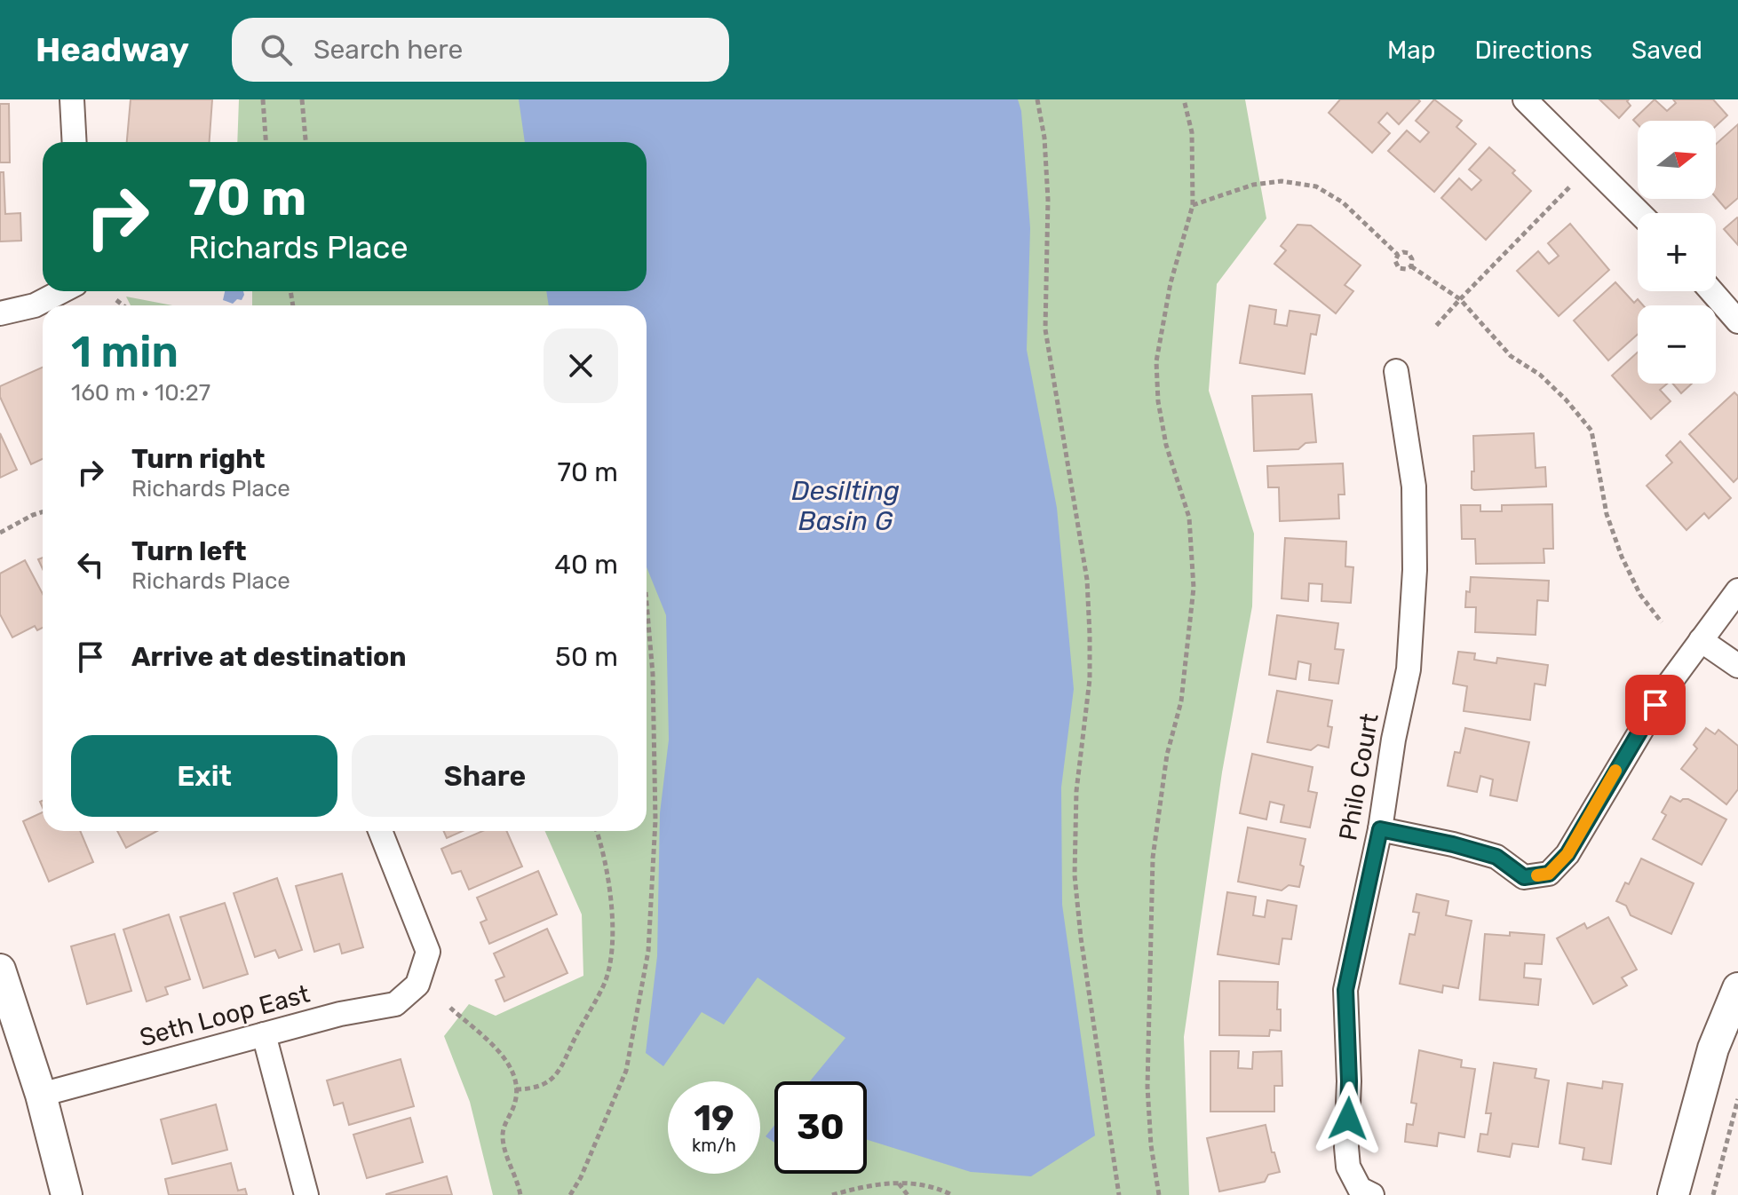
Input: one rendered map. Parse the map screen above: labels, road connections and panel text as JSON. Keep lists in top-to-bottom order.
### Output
{
  "streets": {
    "street": ["Philo Court", "Seth Loop East"]
  },
  "water": ["Desilting Basin G"],
  "north": "right",
  "page": {
    "header": "Headway",
    "search": "Search here",
    "nav": ["Map", "Directions", "Saved"],
    "map_buttons": ["+", "−"],
    "turn": ["70 m", "Richards Place"],
    "heading": ["1 min", "160 m · 10:27"],
    "list": [
      {
        "name": "Turn right",
        "note": "Richards Place",
        "value": "70 m"
      },
      {
        "name": "Turn left",
        "note": "Richards Place",
        "value": "40 m"
      },
      {
        "name": "Arrive at destination",
        "value": "50 m"
      }
    ],
    "buttons": ["Exit", "Share"],
    "speed": "19 km/h",
    "limit": "30"
  }
}
